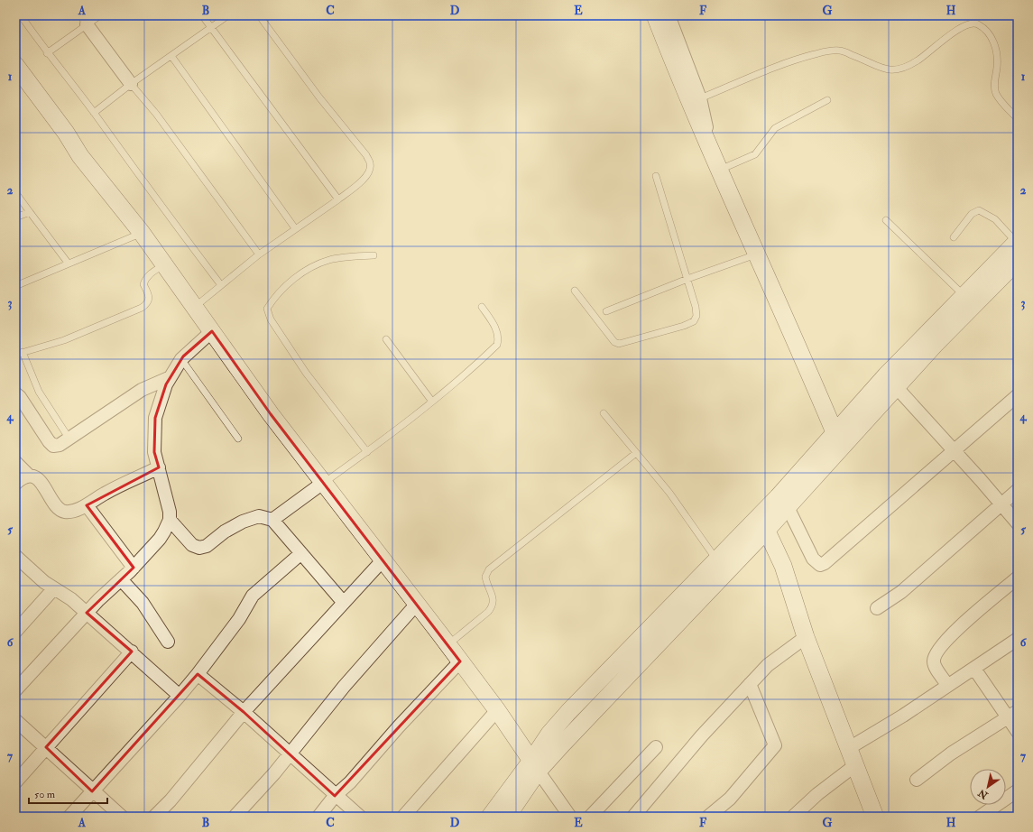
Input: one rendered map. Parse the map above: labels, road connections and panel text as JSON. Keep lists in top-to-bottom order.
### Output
{
  "scale_bar": "50 m",
  "north": "bottom left",
  "grid": {
    "columns": [
      "A",
      "B",
      "C",
      "D",
      "E",
      "F",
      "G",
      "H"
    ],
    "rows": [
      "1",
      "2",
      "3",
      "4",
      "5",
      "6",
      "7"
    ]
  }
}
